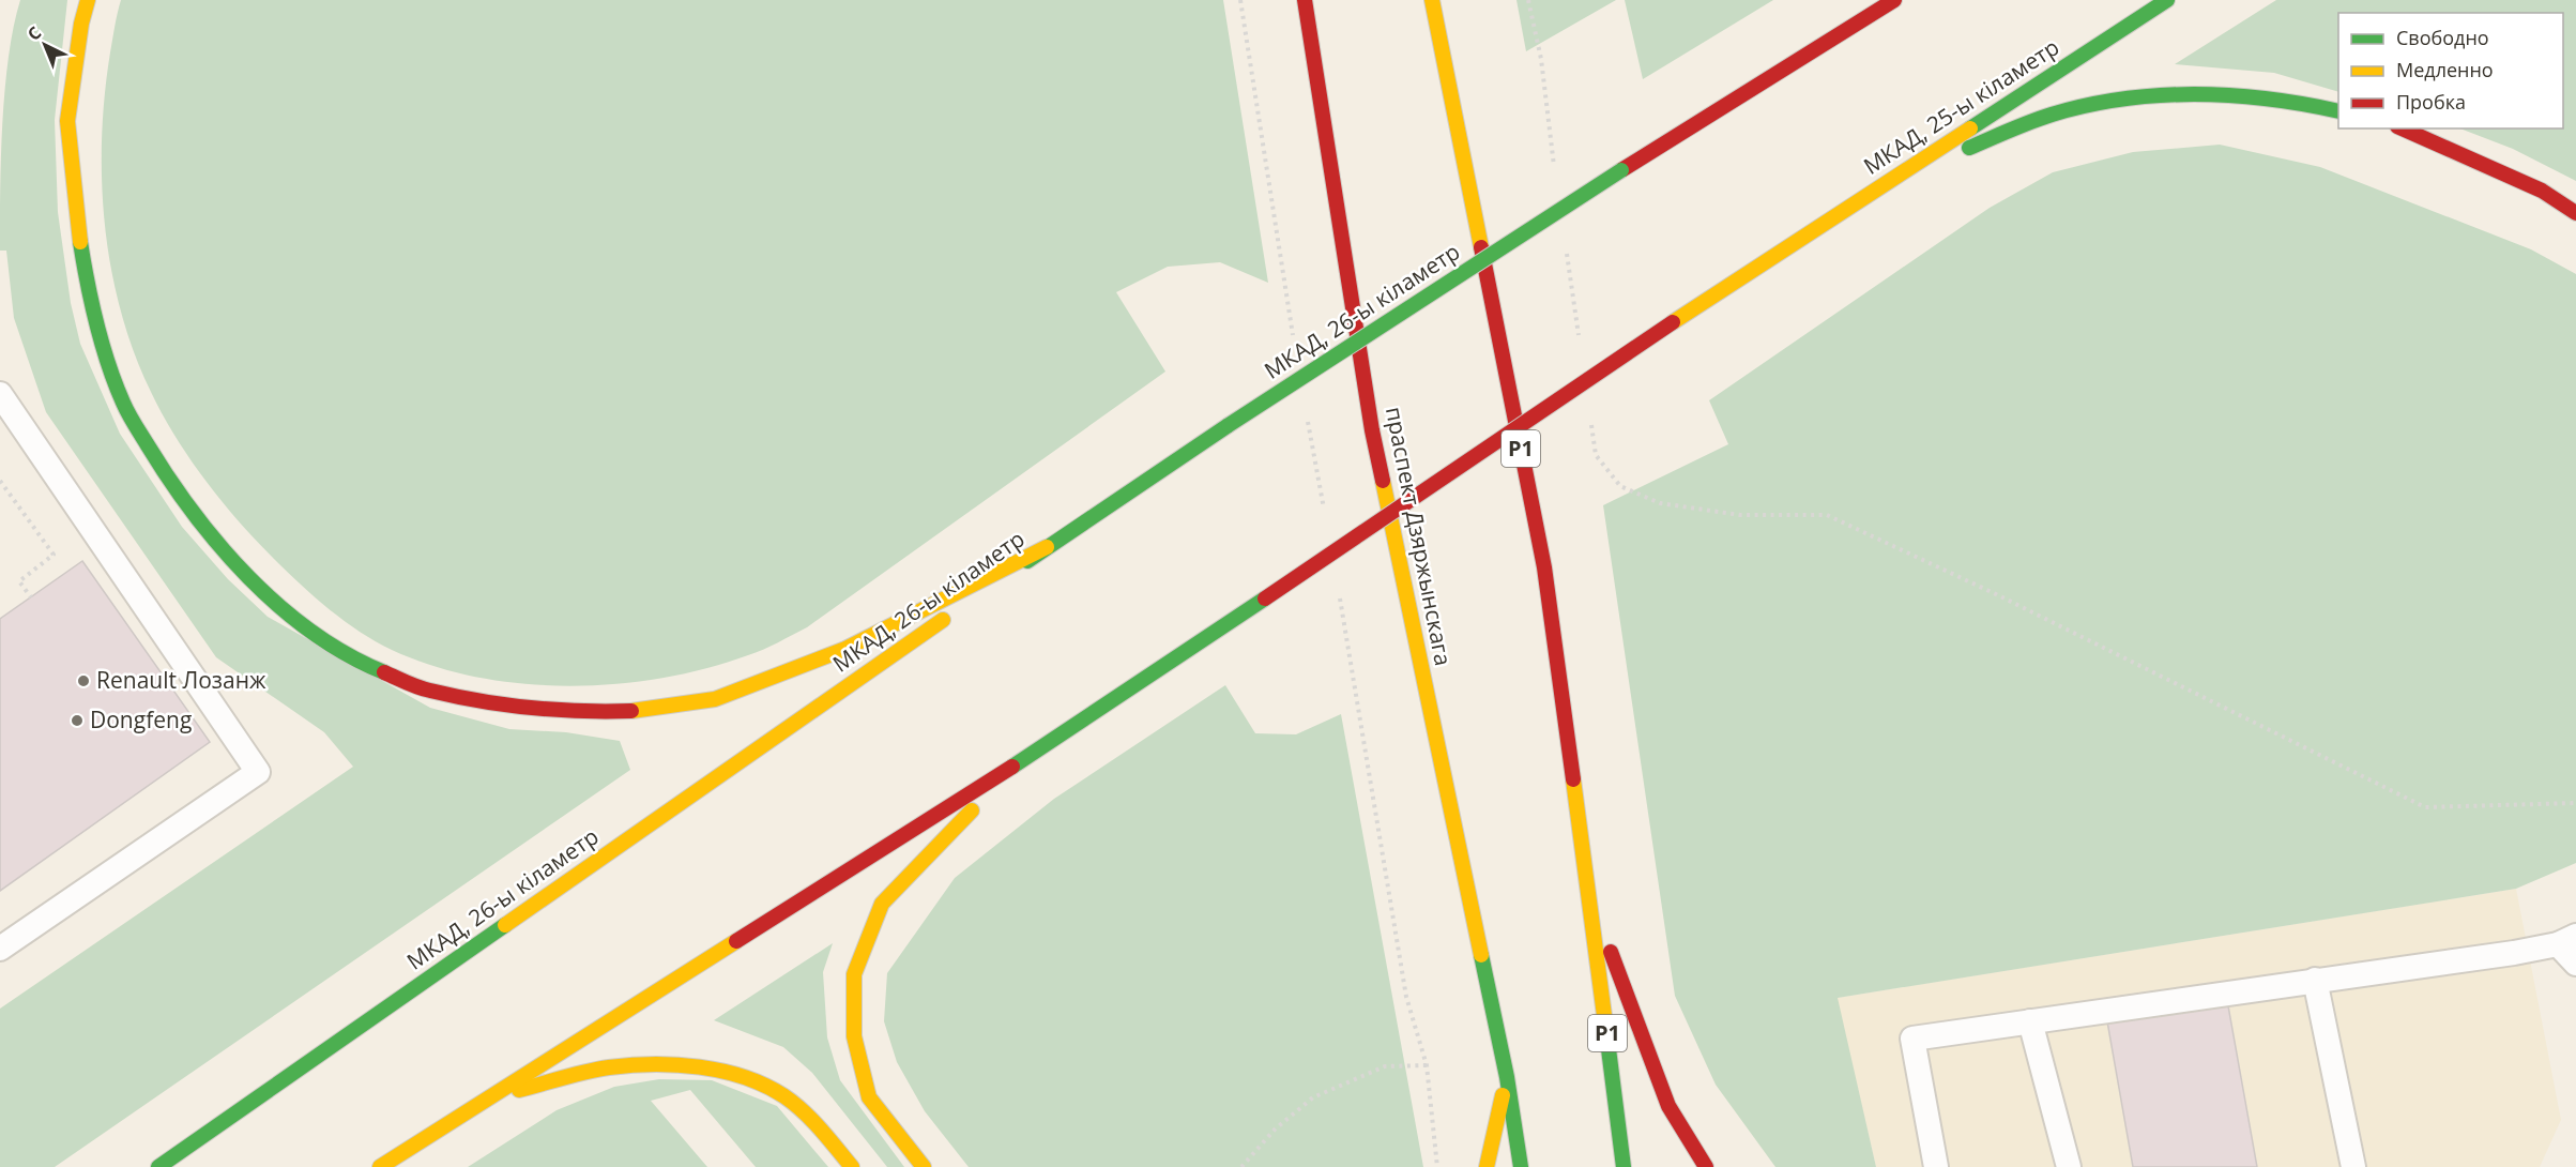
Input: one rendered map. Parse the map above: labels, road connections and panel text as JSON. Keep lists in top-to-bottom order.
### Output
{
  "streets": {
    "highway": [
      "МКАД, 25-ы кіламетр",
      "МКАД, 26-ы кіламетр",
      "Р1",
      "праспект Дзяржынскага"
    ]
  },
  "places": ["Renault Лозанж", "Dongfeng"],
  "legend": ["Свободно", "Медленно", "Пробка"],
  "north": "top left"
}
